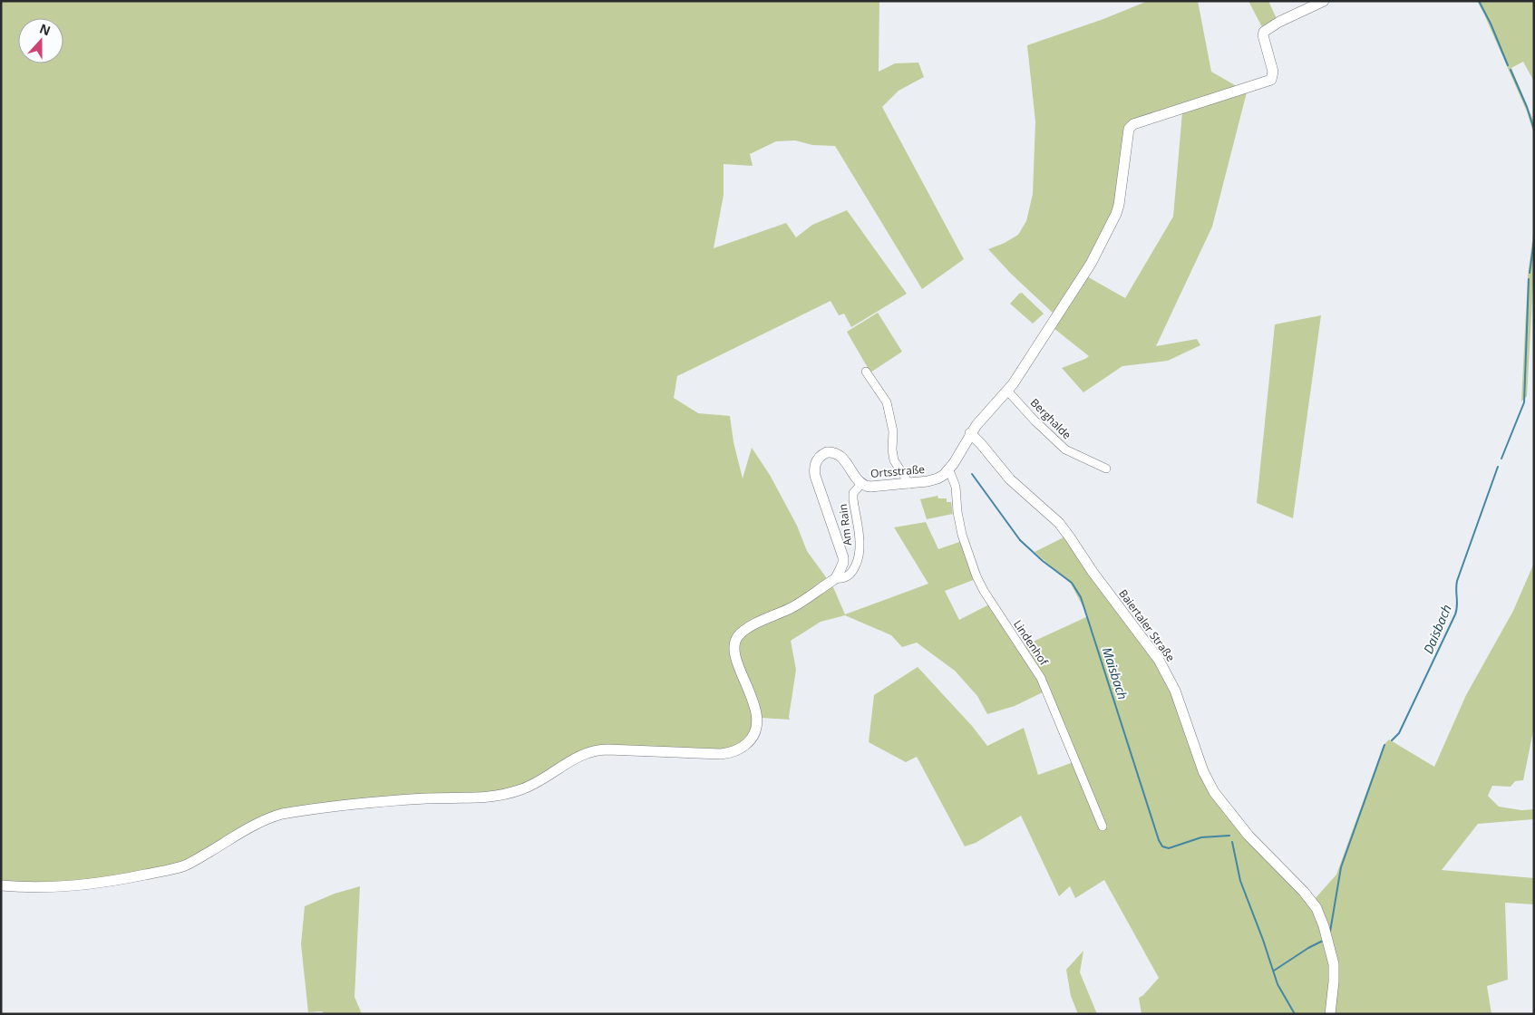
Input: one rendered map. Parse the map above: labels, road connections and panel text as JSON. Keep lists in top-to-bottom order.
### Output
{
  "streets": {
    "street": [
      "Berghalde",
      "Ortsstraße",
      "Am Rain",
      "Baiertaler Straße",
      "Lindenhof"
    ]
  },
  "crossings": [
    ["Ortsstraße", "Am Rain"],
    ["Ortsstraße", "Lindenhof"]
  ],
  "water": ["Daisbach", "Maisbach"],
  "north": "top"
}
